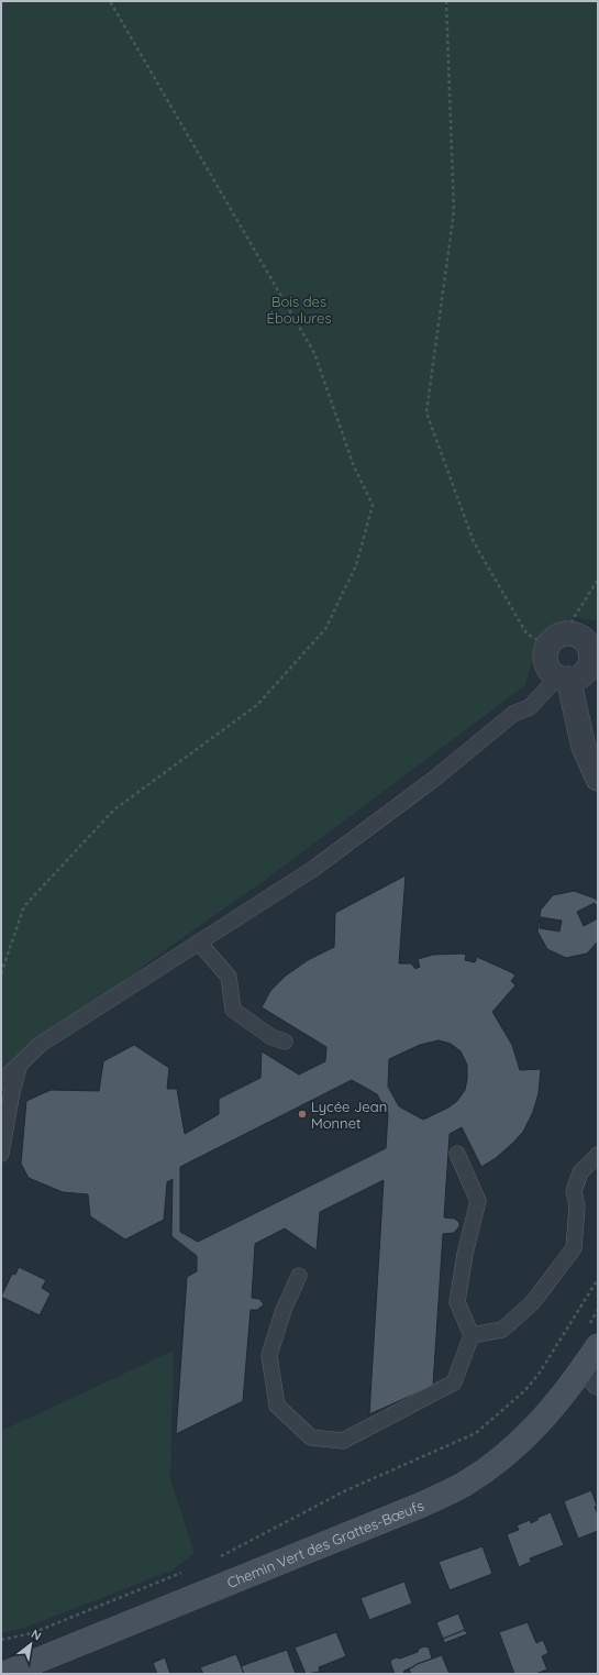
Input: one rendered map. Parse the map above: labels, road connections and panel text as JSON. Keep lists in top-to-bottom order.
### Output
{
  "streets": {
    "main road": ["Chemin Vert des Grattes-Bœufs"]
  },
  "parks": ["Bois des Éboulures"],
  "places": ["Lycée Jean Monnet"],
  "north": "top right"
}
